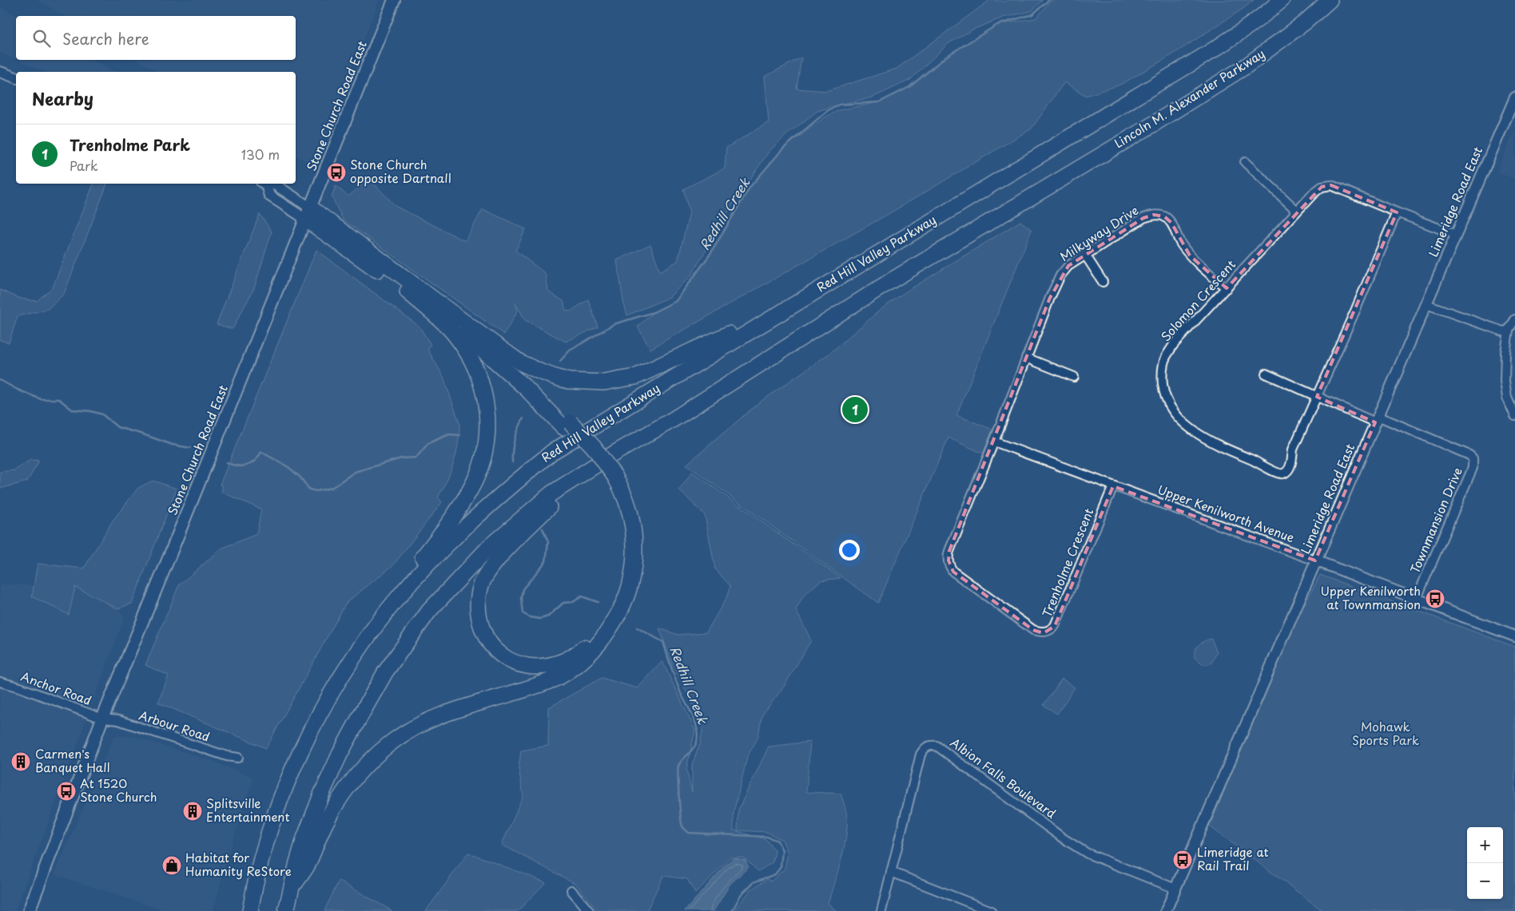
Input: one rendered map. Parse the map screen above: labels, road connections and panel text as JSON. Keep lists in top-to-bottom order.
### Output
{
  "streets": {
    "highway": ["Lincoln M. Alexander Parkway", "Red Hill Valley Parkway"],
    "main road": ["Stone Church Road East"],
    "street": [
      "Limeridge Road East",
      "Milkyway Drive",
      "Solomon Crescent",
      "Upper Kenilworth Avenue",
      "Townmansion Drive",
      "Trenholme Crescent",
      "Anchor Road",
      "Arbour Road",
      "Albion Falls Boulevard"
    ]
  },
  "crossings": [
    ["Stone Church Road East", "Anchor Road"],
    ["Stone Church Road East", "Arbour Road"],
    ["Limeridge Road East", "Solomon Crescent"],
    ["Limeridge Road East", "Upper Kenilworth Avenue"],
    ["Limeridge Road East", "Townmansion Drive"],
    ["Limeridge Road East", "Albion Falls Boulevard"],
    ["Milkyway Drive", "Solomon Crescent"],
    ["Milkyway Drive", "Upper Kenilworth Avenue"],
    ["Milkyway Drive", "Trenholme Crescent"],
    ["Upper Kenilworth Avenue", "Townmansion Drive"],
    ["Upper Kenilworth Avenue", "Trenholme Crescent"],
    ["Anchor Road", "Arbour Road"]
  ],
  "water": ["Redhill Creek"],
  "parks": ["Mohawk Sports Park"],
  "places": {
    "bus stop": [
      "Stone Church opposite Dartnall",
      "Upper Kenilworth at Townmansion",
      "At 1520 Stone Church",
      "Limeridge at Rail Trail"
    ],
    "building": ["Carmen's Banquet Hall", "Splitsville Entertainment"],
    "shop": ["Habitat for Humanity ReStore"]
  },
  "page": {
    "search": "Search here",
    "heading": "Nearby",
    "list": [
      {
        "mark": "1",
        "name": "Trenholme Park",
        "note": "Park",
        "value": "130 m"
      }
    ],
    "pins": "1",
    "map_buttons": ["+", "−"]
  }
}
